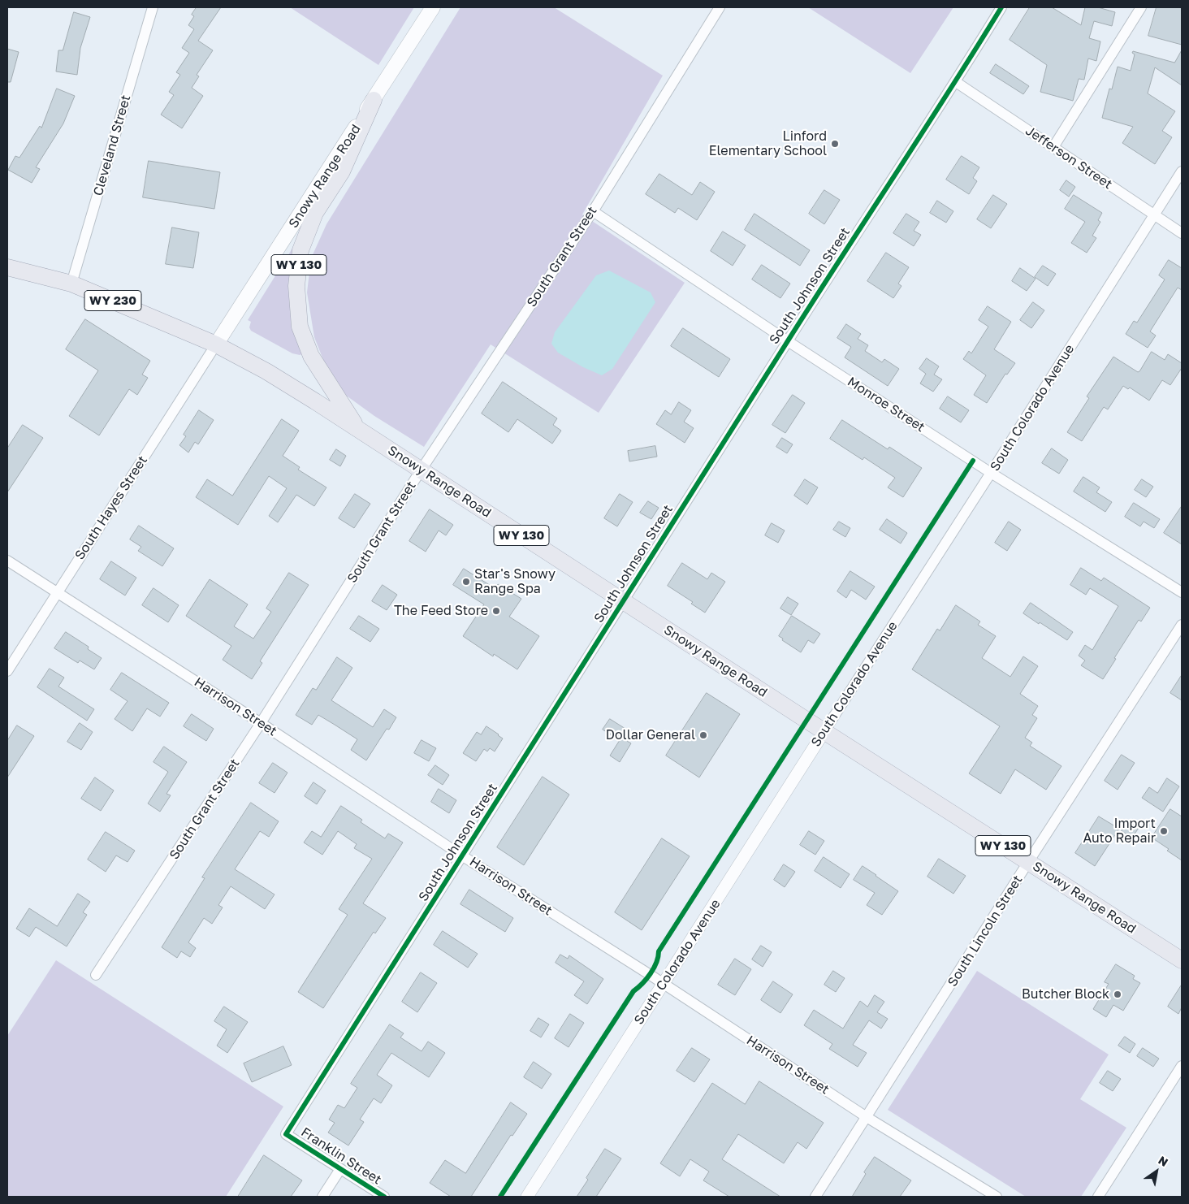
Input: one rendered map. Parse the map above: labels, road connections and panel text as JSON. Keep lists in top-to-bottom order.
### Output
{
  "streets": {
    "main road": ["Snowy Range Road", "WY 130", "WY 230"],
    "street": [
      "Cleveland Street",
      "Jefferson Street",
      "South Grant Street",
      "South Johnson Street",
      "Monroe Street",
      "South Colorado Avenue",
      "South Hayes Street",
      "Harrison Street",
      "South Lincoln Street",
      "Franklin Street"
    ]
  },
  "crossings": [
    ["Cleveland Street", "WY 230"],
    ["Jefferson Street", "South Johnson Street"],
    ["Jefferson Street", "South Colorado Avenue"],
    ["Snowy Range Road", "South Grant Street"],
    ["Snowy Range Road", "WY 130"],
    ["Snowy Range Road", "South Johnson Street"],
    ["Snowy Range Road", "WY 230"],
    ["Snowy Range Road", "South Colorado Avenue"],
    ["Snowy Range Road", "South Hayes Street"],
    ["Snowy Range Road", "South Lincoln Street"],
    ["South Grant Street", "Monroe Street"],
    ["South Grant Street", "Harrison Street"],
    ["South Johnson Street", "Monroe Street"],
    ["South Johnson Street", "Harrison Street"],
    ["South Johnson Street", "Franklin Street"],
    ["WY 230", "South Hayes Street"],
    ["Monroe Street", "South Colorado Avenue"],
    ["South Colorado Avenue", "Harrison Street"],
    ["South Hayes Street", "Harrison Street"],
    ["Harrison Street", "South Lincoln Street"]
  ],
  "places": [
    "Linford Elementary School",
    "Star's Snowy Range Spa",
    "The Feed Store",
    "Dollar General",
    "Import Auto Repair",
    "Butcher Block"
  ],
  "north": "top right"
}
